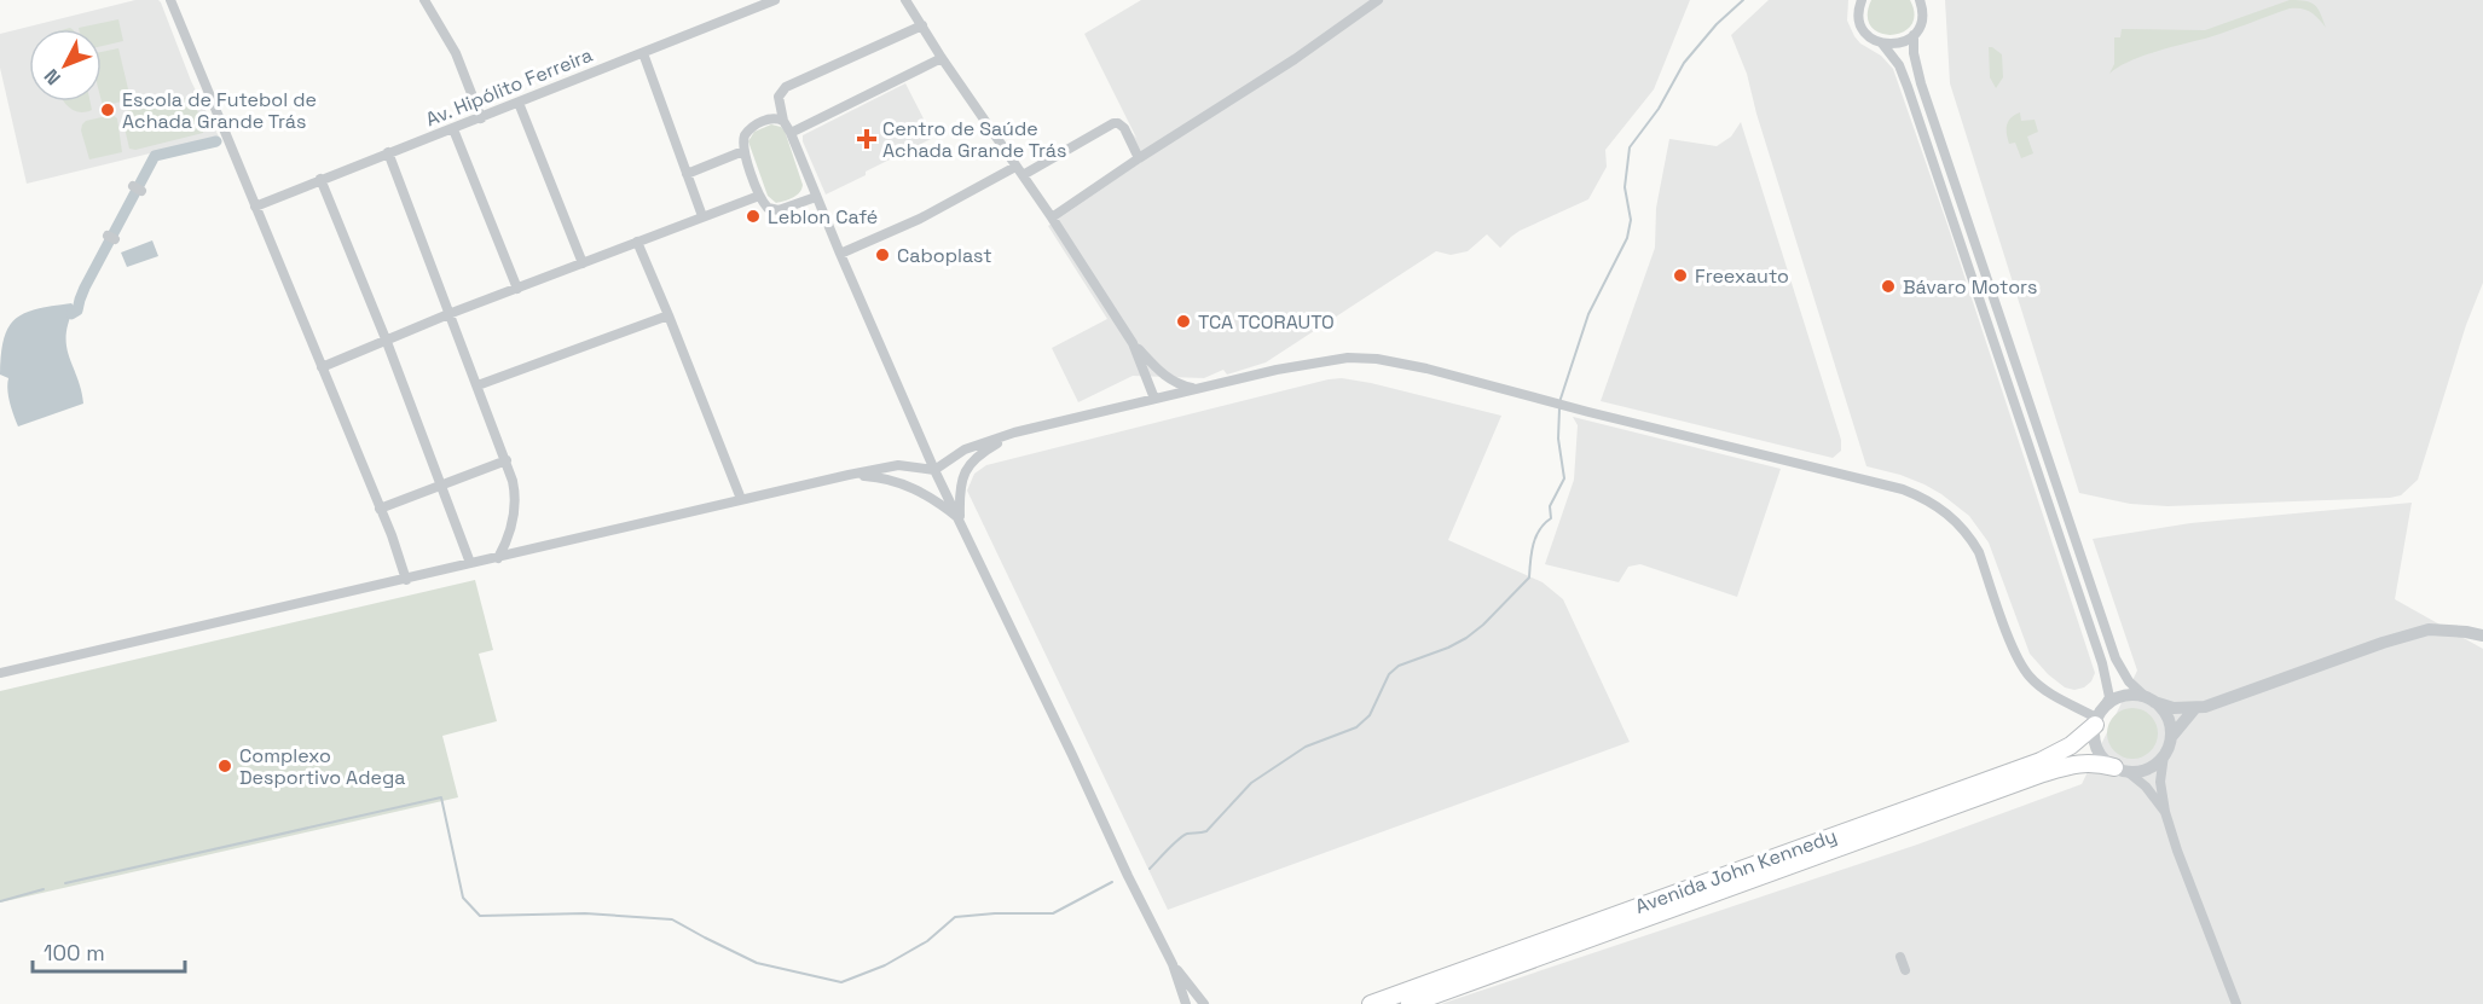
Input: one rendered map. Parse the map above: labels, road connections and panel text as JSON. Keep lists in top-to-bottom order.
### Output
{
  "streets": {
    "highway": ["Avenida John Kennedy"],
    "street": ["Av. Hipólito Ferreira"]
  },
  "places": {
    "other": [
      "Escola de Futebol de Achada Grande Trás",
      "Leblon Café",
      "Caboplast",
      "Freexauto",
      "Bávaro Motors",
      "TCA TCORAUTO",
      "Complexo Desportivo Adega"
    ],
    "health": ["Centro de Saúde Achada Grande Trás"]
  },
  "scale_bar": "100 m",
  "north": "bottom left"
}
